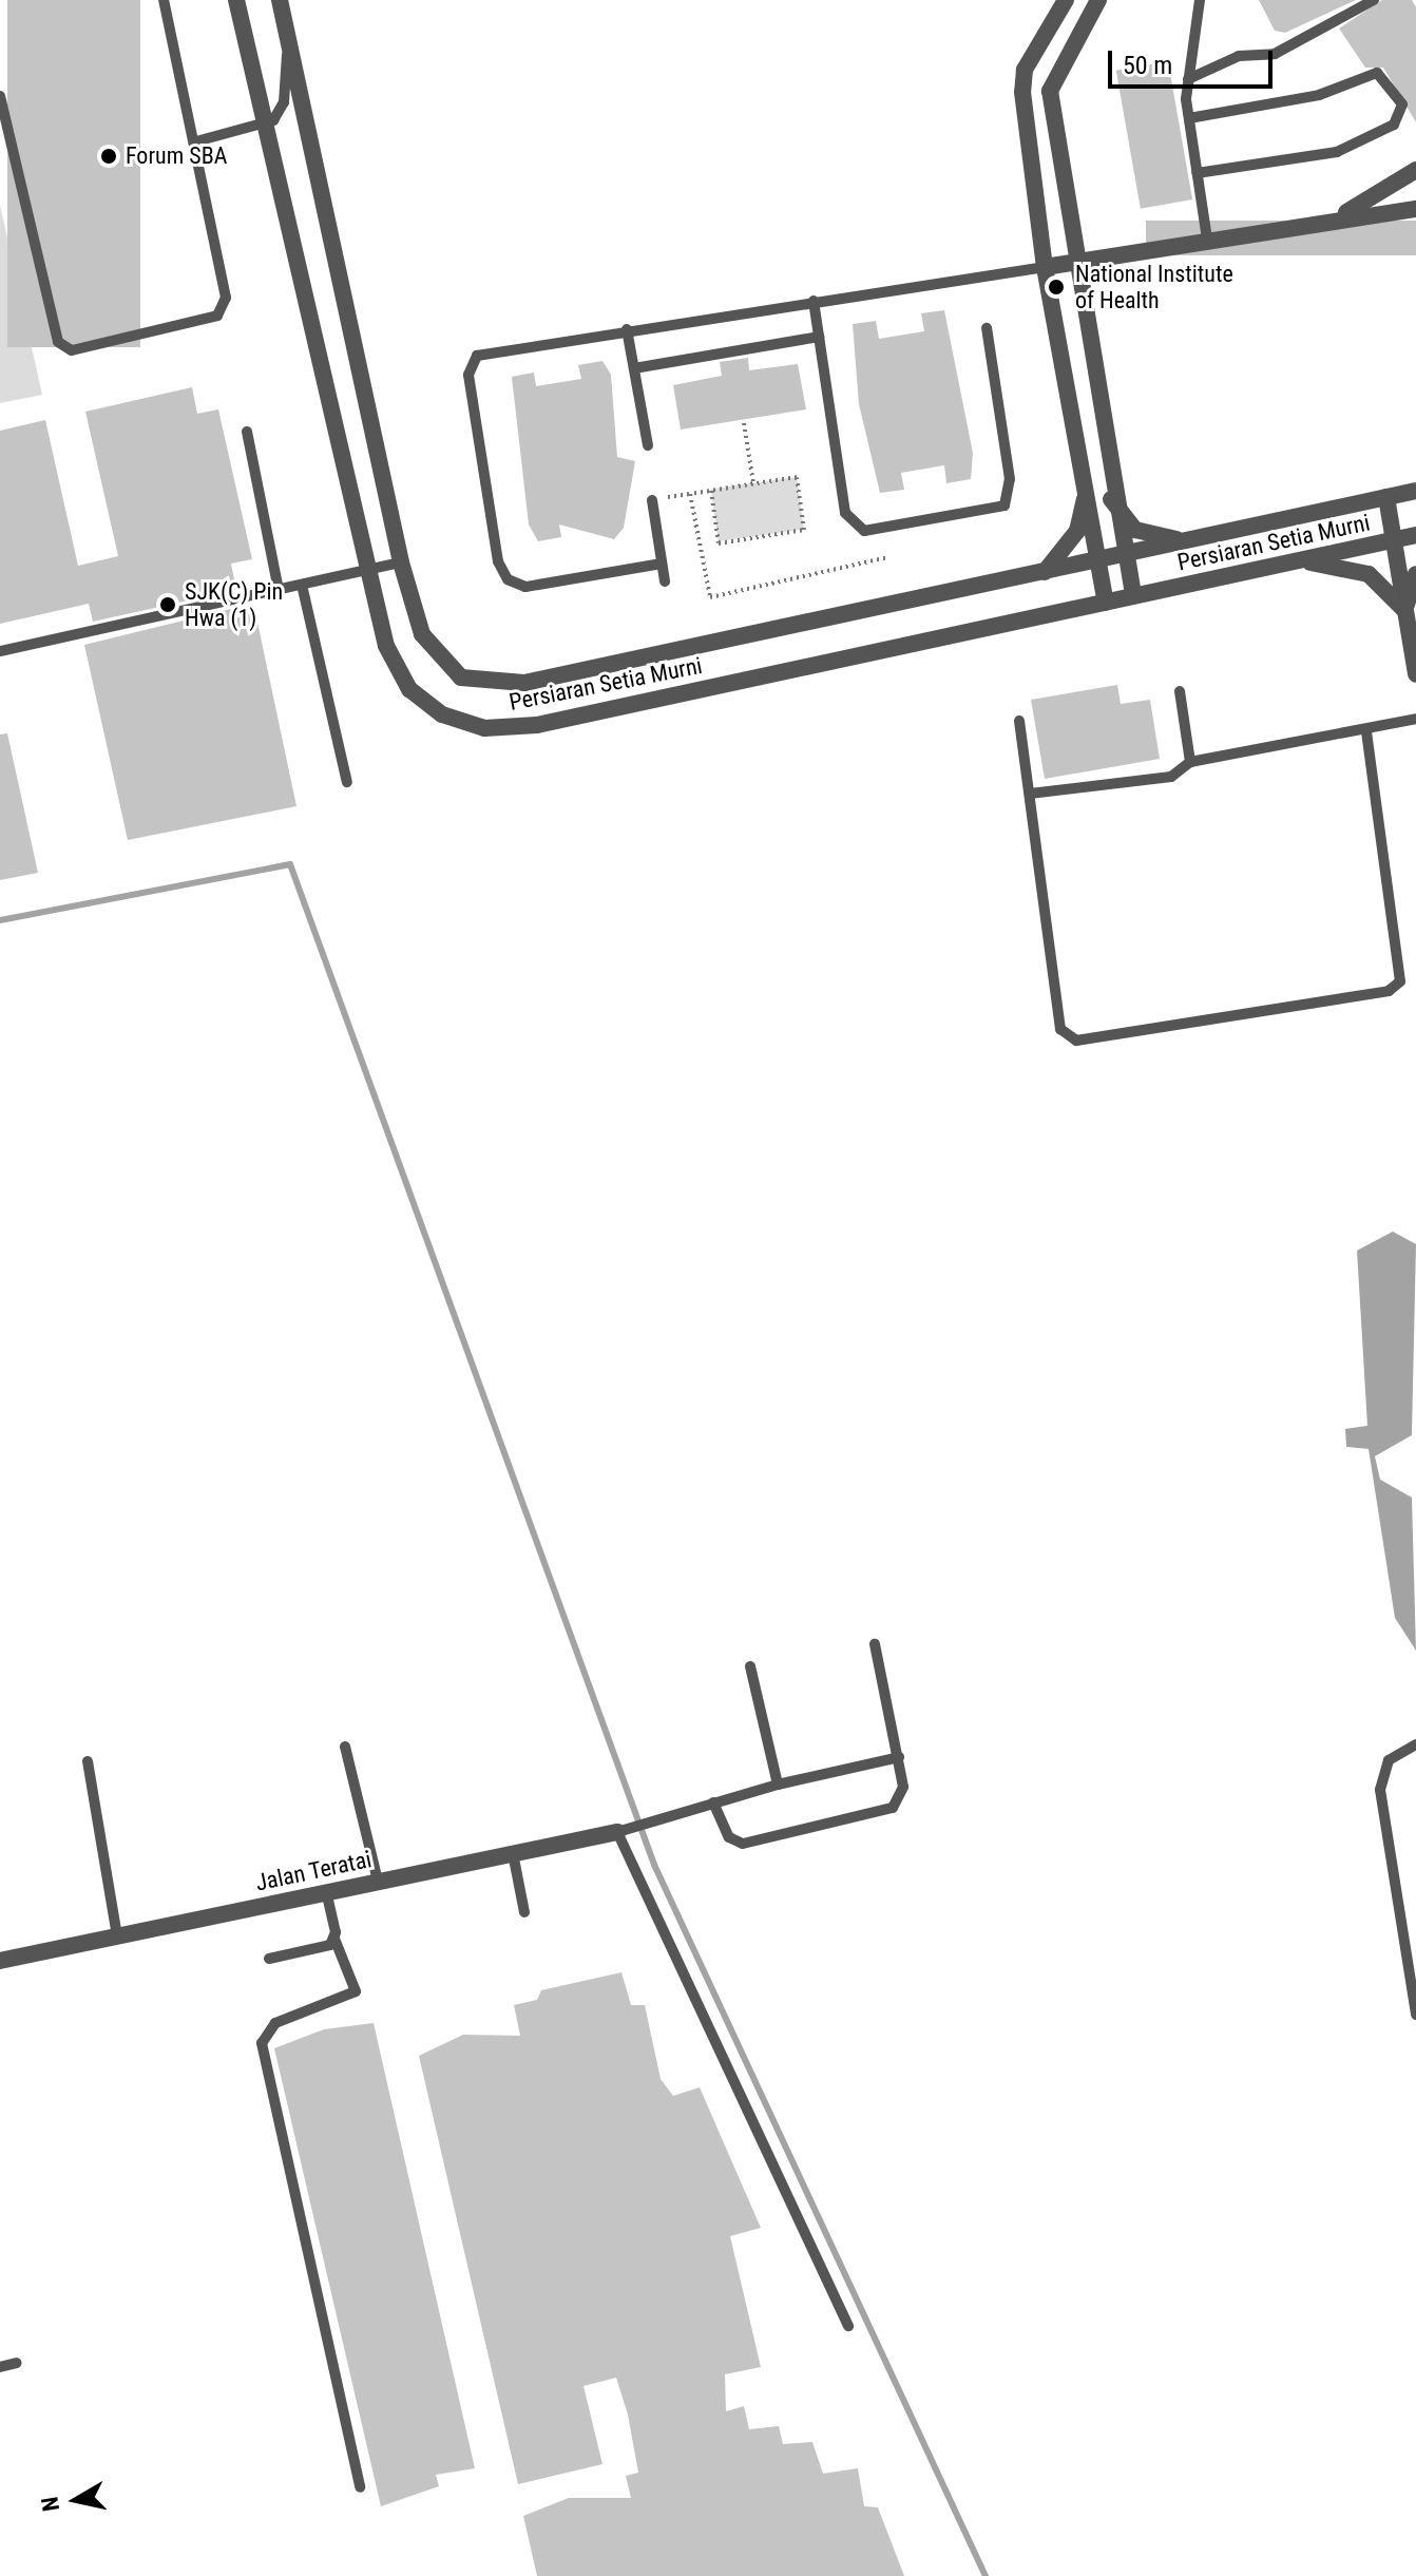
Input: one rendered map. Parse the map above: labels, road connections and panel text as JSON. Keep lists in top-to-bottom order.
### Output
{
  "streets": {
    "street": ["Persiaran Setia Murni", "Jalan Teratai"]
  },
  "places": ["Forum SBA", "National Institute of Health", "SJK(C) Pin Hwa (1)"],
  "scale_bar": "50 m",
  "north": "left"
}
